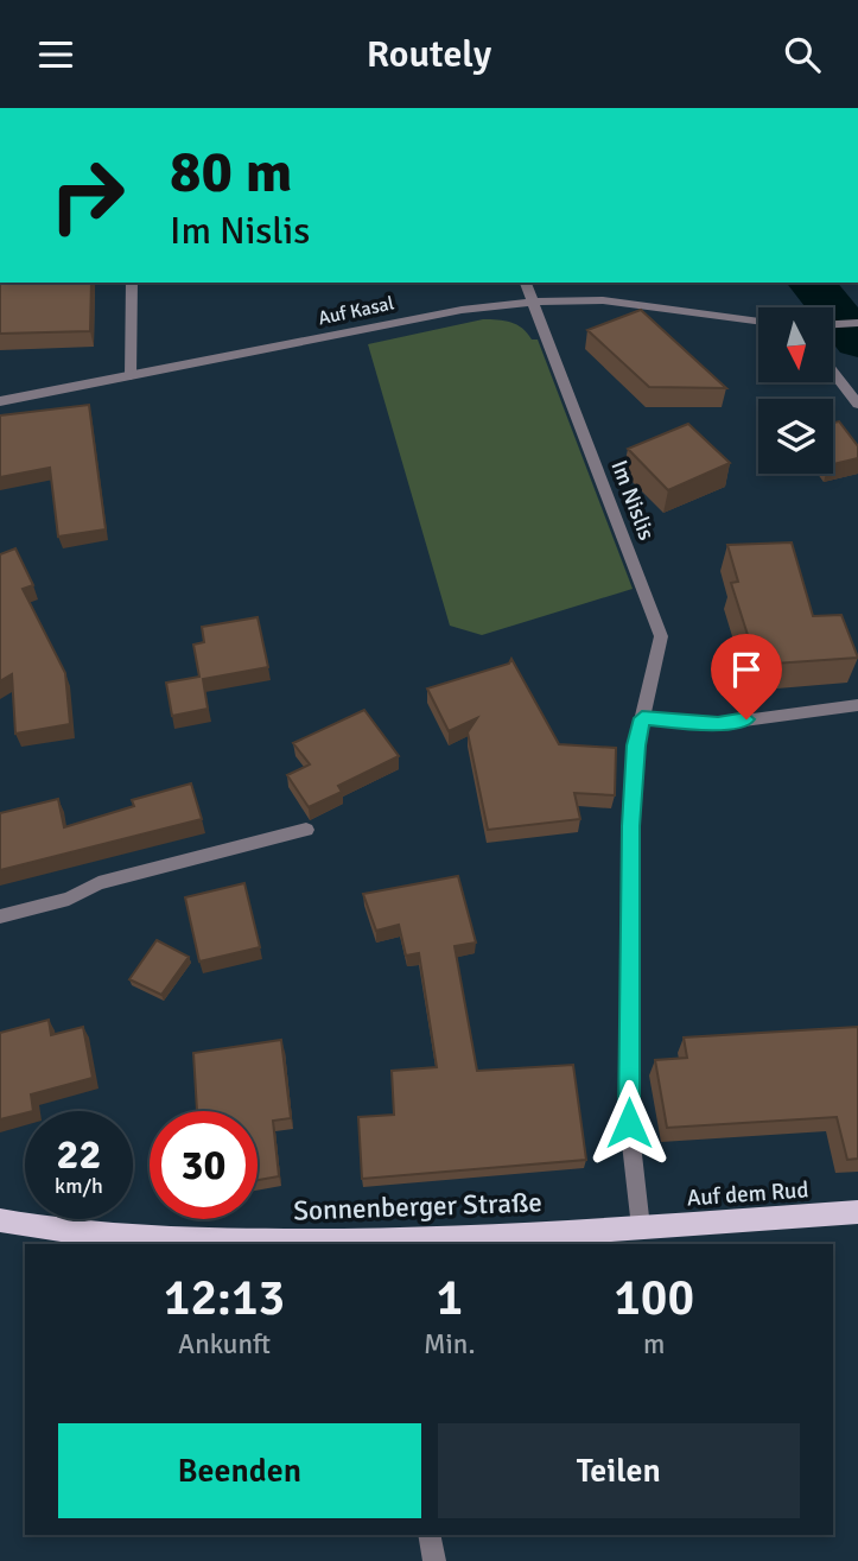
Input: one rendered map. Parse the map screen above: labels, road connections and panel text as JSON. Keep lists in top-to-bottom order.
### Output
{
  "streets": {
    "main road": ["Auf dem Rud", "Sonnenberger Straße"],
    "street": ["Auf Kasal", "Im Nislis"]
  },
  "crossings": [
    ["Auf Kasal", "Im Nislis"],
    ["Im Nislis", "Auf dem Rud"],
    ["Im Nislis", "Sonnenberger Straße"],
    ["Auf dem Rud", "Sonnenberger Straße"]
  ],
  "north": "bottom",
  "page": {
    "header": "Routely",
    "turn": ["80 m", "Im Nislis"],
    "speed": "22 km/h",
    "limit": "30",
    "eta": [
      "12:13",
      "Ankunft",
      "1",
      "Min.",
      "100",
      "m"
    ],
    "buttons": ["Beenden", "Teilen"]
  }
}
